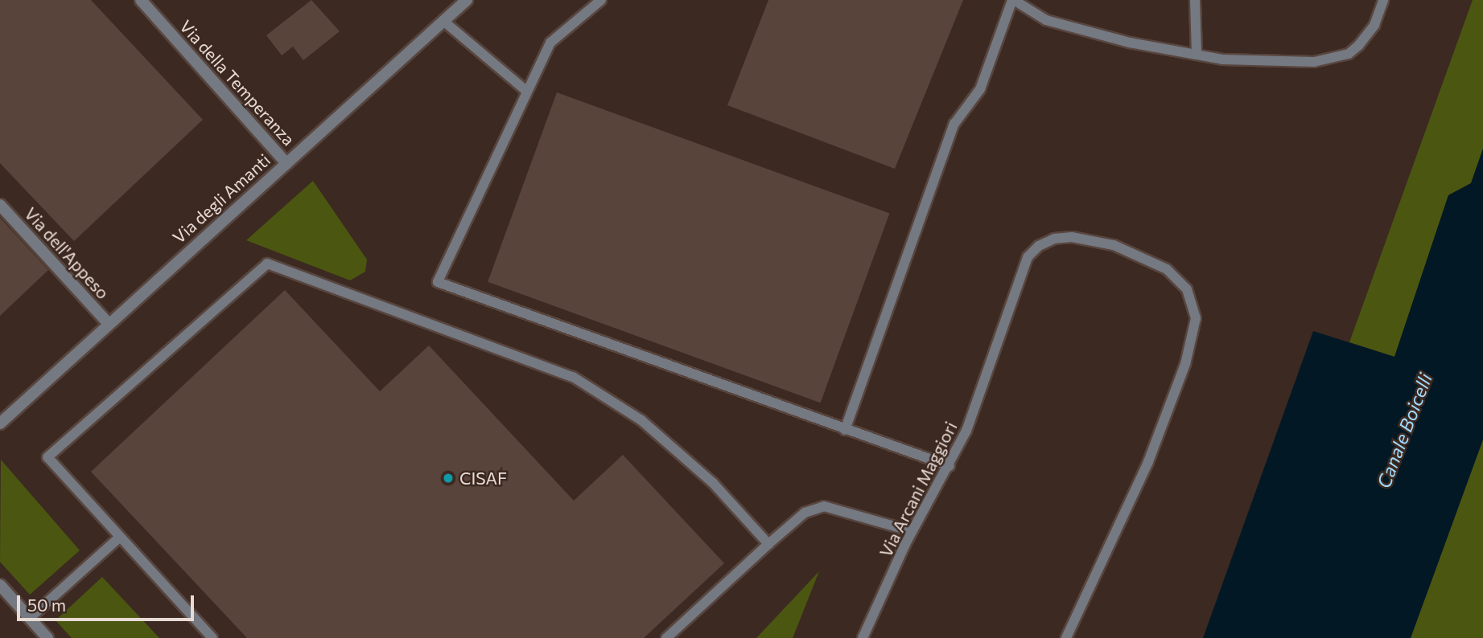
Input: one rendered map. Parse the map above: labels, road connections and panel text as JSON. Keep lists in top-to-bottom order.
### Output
{
  "streets": {
    "street": ["Via della Temperanza", "Via degli Amanti", "Via dell'Appeso"],
    "lane": ["Via Arcani Maggiori"]
  },
  "crossings": [
    ["Via della Temperanza", "Via degli Amanti"],
    ["Via degli Amanti", "Via dell'Appeso"]
  ],
  "water": ["Canale Boicelli"],
  "places": ["CISAF"],
  "scale_bar": "50 m"
}
